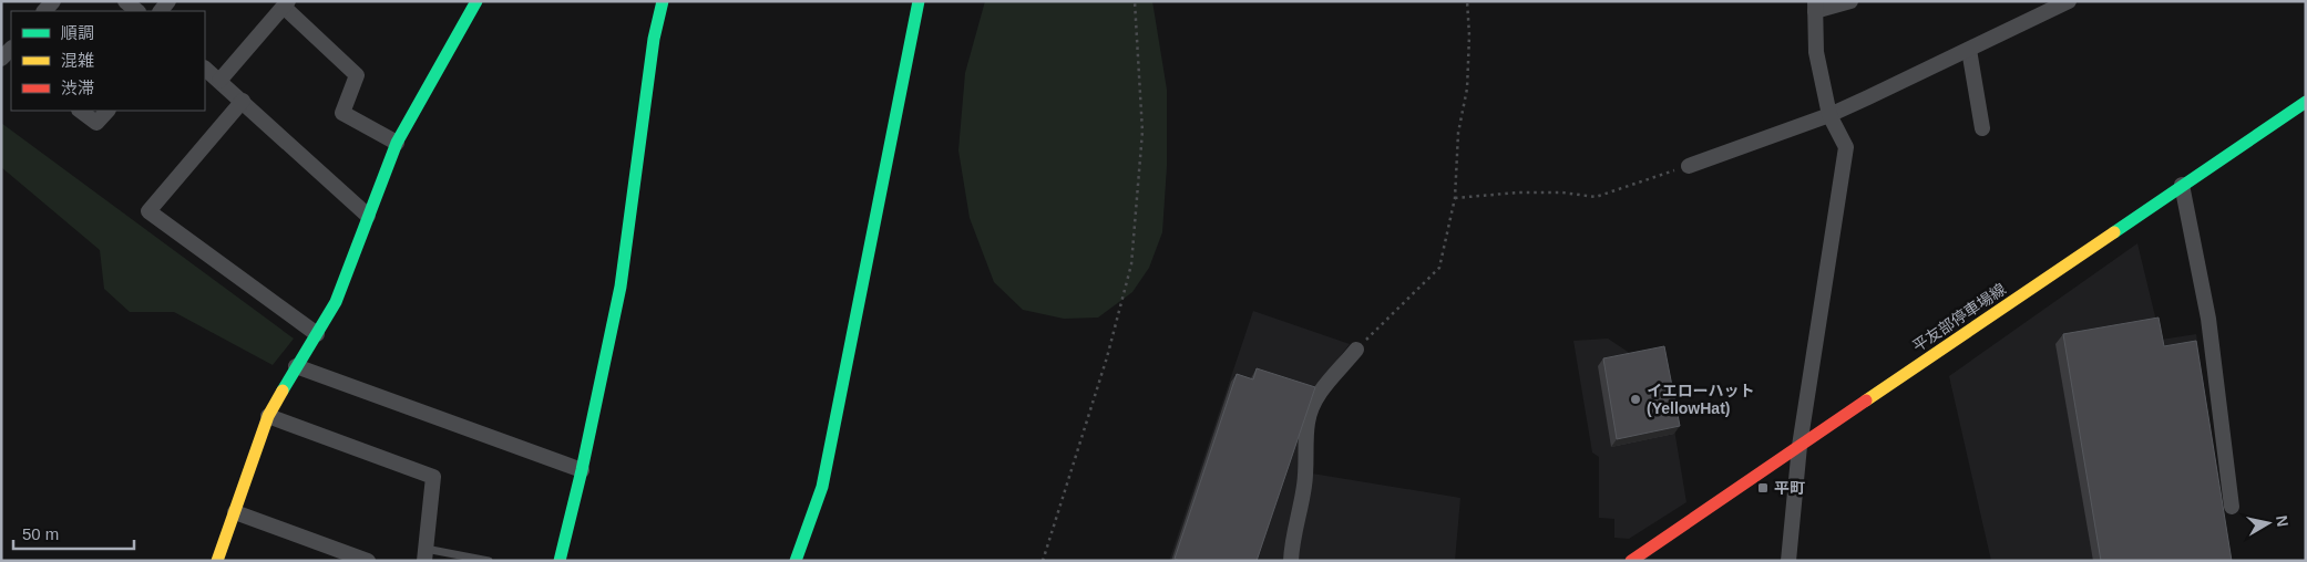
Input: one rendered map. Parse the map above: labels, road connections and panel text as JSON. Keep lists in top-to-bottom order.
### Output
{
  "streets": {
    "street": ["平友部停車場線"]
  },
  "places": {
    "other": ["イエローハット (YellowHat)"],
    "transit": ["平町"]
  },
  "legend": ["順調", "混雑", "渋滞"],
  "scale_bar": "50 m",
  "north": "right"
}
